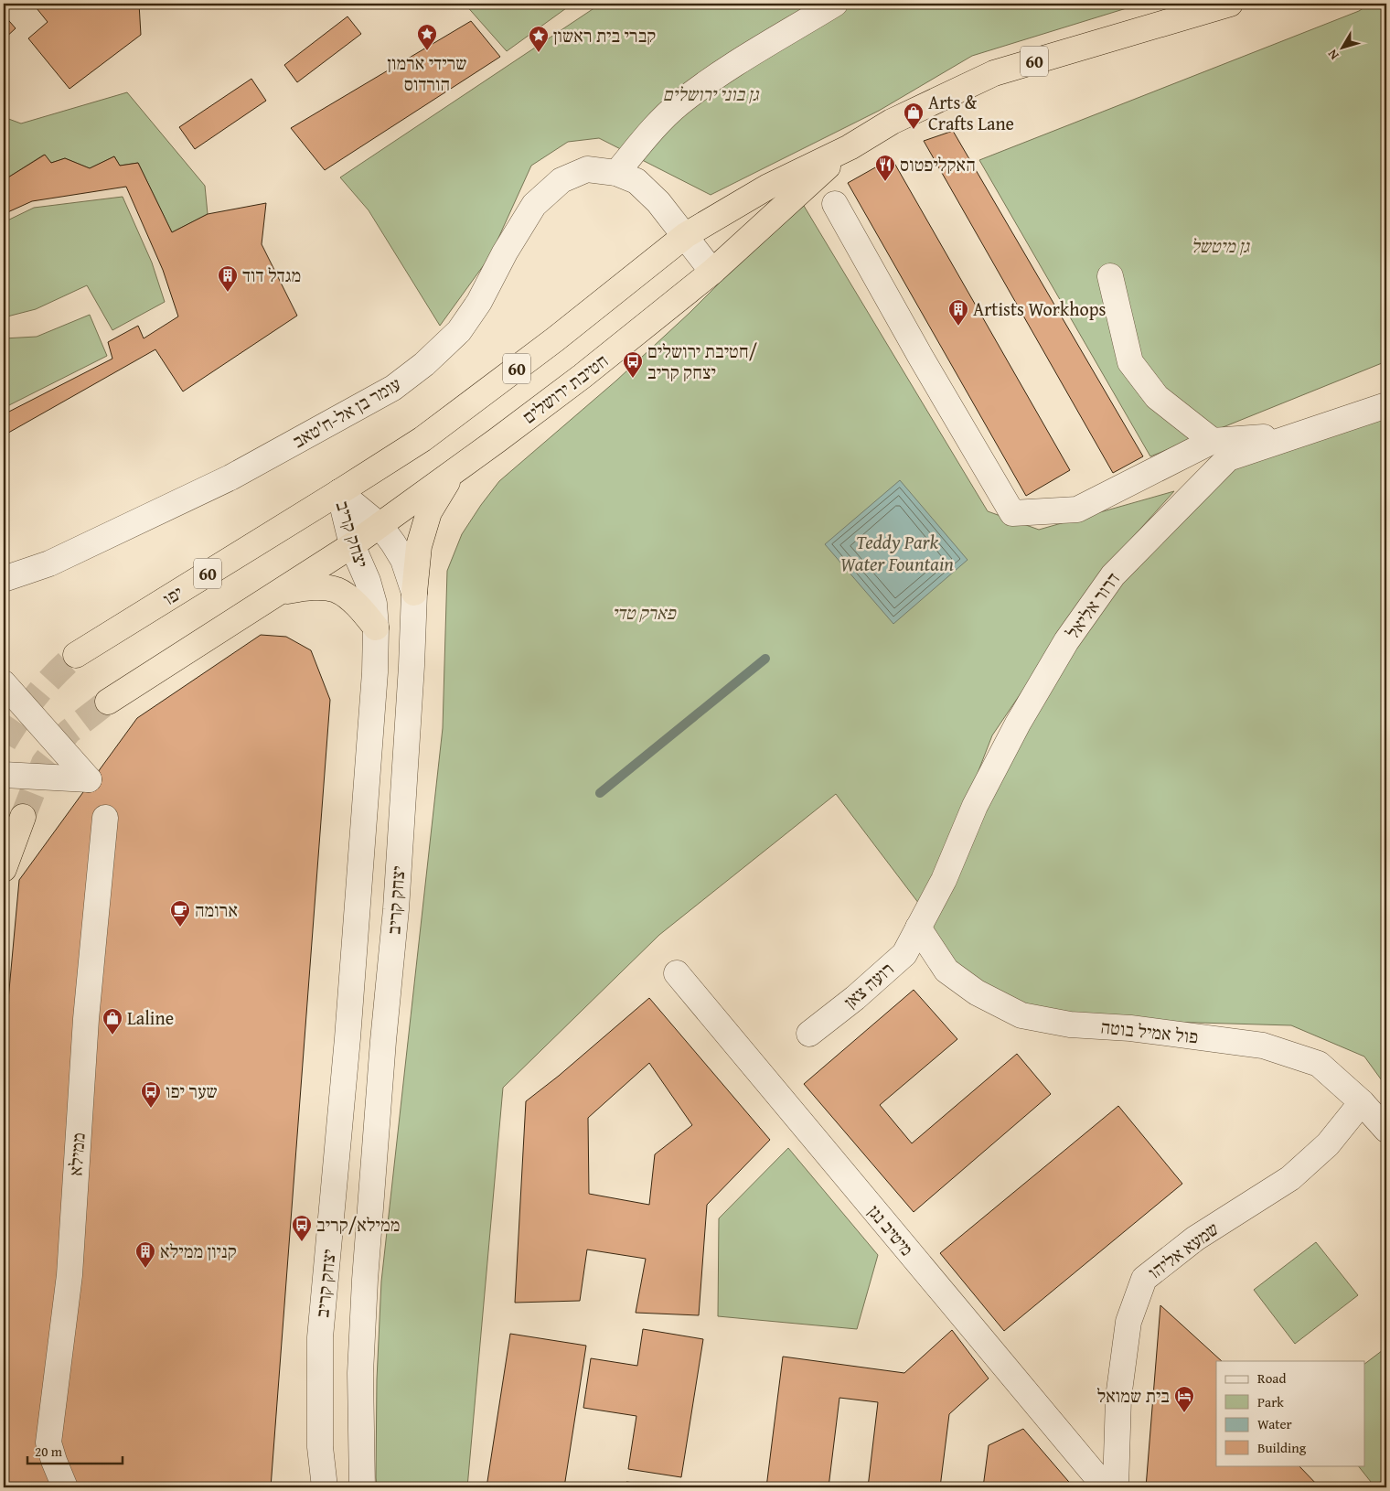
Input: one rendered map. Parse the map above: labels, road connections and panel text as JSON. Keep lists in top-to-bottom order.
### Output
{
  "streets": {
    "highway": ["60", "חטיבת ירושלים", "יפו"],
    "street": [
      "עומר בן אל-ח'טאב",
      "יצחק קריב",
      "דרור אליאל",
      "רועה צאן",
      "פול אמיל בוטה",
      "ממילא",
      "מיטיב נגן",
      "שמעא אליהו"
    ]
  },
  "crossings": [
    ["60", "חטיבת ירושלים"],
    ["60", "יצחק קריב"],
    ["חטיבת ירושלים", "עומר בן אל-ח'טאב"],
    ["חטיבת ירושלים", "יצחק קריב"],
    ["חטיבת ירושלים", "יפו"],
    ["יצחק קריב", "יפו"],
    ["דרור אליאל", "רועה צאן"],
    ["דרור אליאל", "פול אמיל בוטה"],
    ["רועה צאן", "פול אמיל בוטה"],
    ["פול אמיל בוטה", "שמעא אליהו"]
  ],
  "water": ["Teddy Park Water Fountain"],
  "parks": ["גן בוני ירושלים", "גן מיטשל", "פארק טדי"],
  "places": {
    "place": ["שרידי ארמון הורדוס", "קברי בית ראשון"],
    "shop": ["Arts & Crafts Lane", "Laline"],
    "restaurant": ["האקליפטוס"],
    "building": ["מגדל דוד", "Artists Workhops", "קניון ממילא"],
    "bus stop": ["חטיבת ירושלים/ יצחק קריב", "שער יפו", "ממילא/קריב"],
    "cafe": ["ארומה"],
    "hotel": ["בית שמואל"]
  },
  "legend": [
    "Road",
    "Park",
    "Water",
    "Building"
  ],
  "scale_bar": "20 m",
  "north": "bottom left"
}
